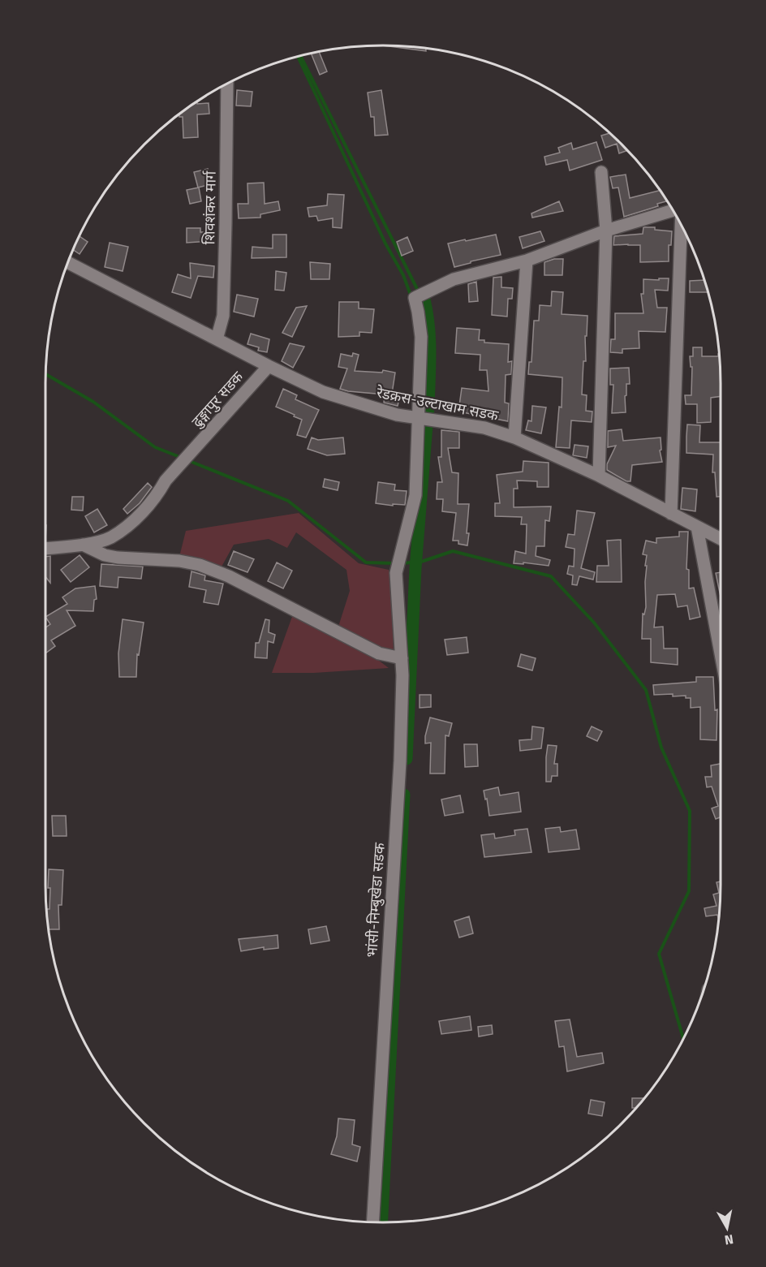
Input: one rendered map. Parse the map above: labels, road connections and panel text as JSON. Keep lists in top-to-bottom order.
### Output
{
  "streets": {
    "street": [
      "शिवशंकर मार्ग",
      "ढुङ्गापुर सडक",
      "रेडक्रस-उल्टाखाम सडक",
      "भांसी-निम्बुखेडा सडक"
    ]
  },
  "crossings": [
    ["शिवशंकर मार्ग", "रेडक्रस-उल्टाखाम सडक"],
    ["ढुङ्गापुर सडक", "रेडक्रस-उल्टाखाम सडक"],
    ["रेडक्रस-उल्टाखाम सडक", "भांसी-निम्बुखेडा सडक"]
  ],
  "north": "bottom"
}
